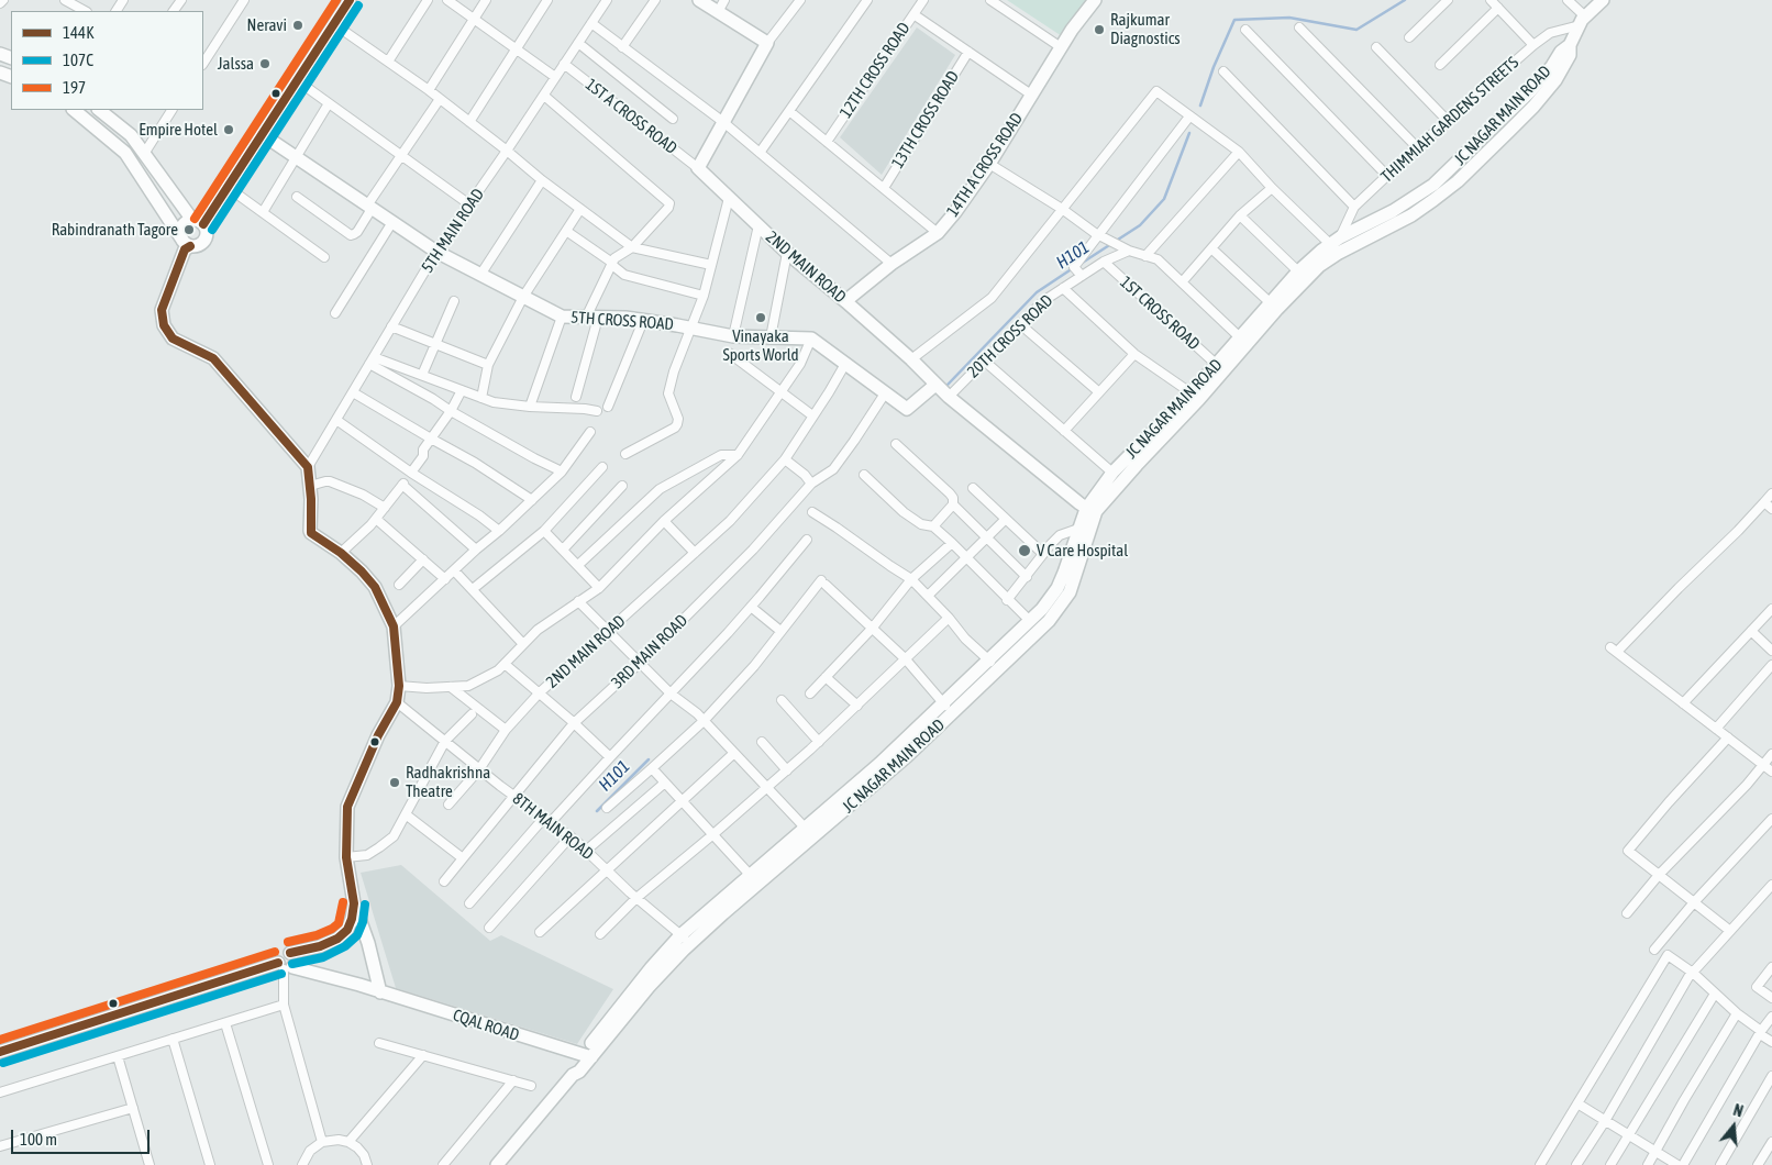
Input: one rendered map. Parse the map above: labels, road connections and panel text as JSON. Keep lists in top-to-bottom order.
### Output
{
  "streets": {
    "main road": [
      "JC NAGAR MAIN ROAD",
      "14TH A CROSS ROAD",
      "2ND MAIN ROAD",
      "5TH CROSS ROAD",
      "CQAL ROAD"
    ],
    "street": [
      "12TH CROSS ROAD",
      "1ST A CROSS ROAD",
      "13TH CROSS ROAD",
      "THIMMIAH GARDENS STREETS",
      "5TH MAIN ROAD",
      "1ST CROSS ROAD",
      "20TH CROSS ROAD",
      "3RD MAIN ROAD",
      "8TH MAIN ROAD"
    ]
  },
  "crossings": [
    ["JC NAGAR MAIN ROAD", "THIMMIAH GARDENS STREETS"],
    ["JC NAGAR MAIN ROAD", "2ND MAIN ROAD"],
    ["JC NAGAR MAIN ROAD", "1ST CROSS ROAD"],
    ["JC NAGAR MAIN ROAD", "8TH MAIN ROAD"],
    ["JC NAGAR MAIN ROAD", "CQAL ROAD"],
    ["1ST A CROSS ROAD", "5TH MAIN ROAD"],
    ["1ST A CROSS ROAD", "2ND MAIN ROAD"],
    ["14TH A CROSS ROAD", "2ND MAIN ROAD"],
    ["5TH MAIN ROAD", "5TH CROSS ROAD"],
    ["2ND MAIN ROAD", "20TH CROSS ROAD"],
    ["2ND MAIN ROAD", "8TH MAIN ROAD"],
    ["1ST CROSS ROAD", "20TH CROSS ROAD"],
    ["3RD MAIN ROAD", "8TH MAIN ROAD"]
  ],
  "water": ["H101"],
  "places": [
    "Neravi",
    "Rajkumar Diagnostics",
    "Jalssa",
    "Empire Hotel",
    "Rabindranath Tagore",
    "Vinayaka Sports World",
    "V Care Hospital",
    "Radhakrishna Theatre"
  ],
  "lines": ["transit line 144K", "transit line 197", "transit line 107C"],
  "legend": ["144K", "107C", "197"],
  "scale_bar": "100 m",
  "north": "top"
}
